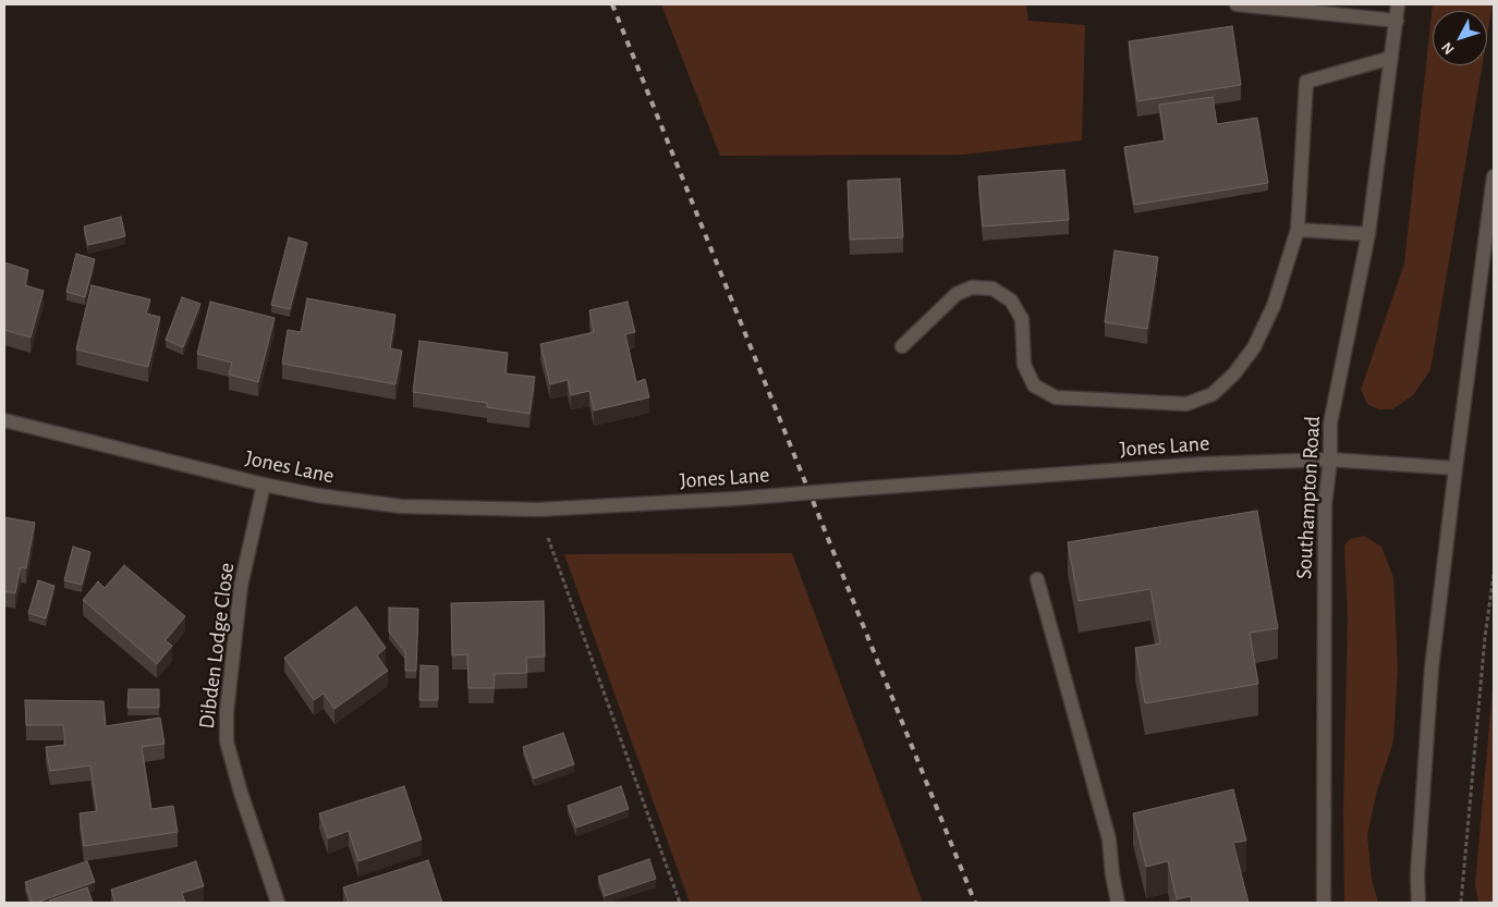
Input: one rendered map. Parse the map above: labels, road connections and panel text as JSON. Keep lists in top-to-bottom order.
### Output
{
  "streets": {
    "street": ["Jones Lane", "Southampton Road", "Dibden Lodge Close"]
  },
  "crossings": [
    ["Jones Lane", "Southampton Road"],
    ["Jones Lane", "Dibden Lodge Close"]
  ],
  "north": "bottom left"
}
